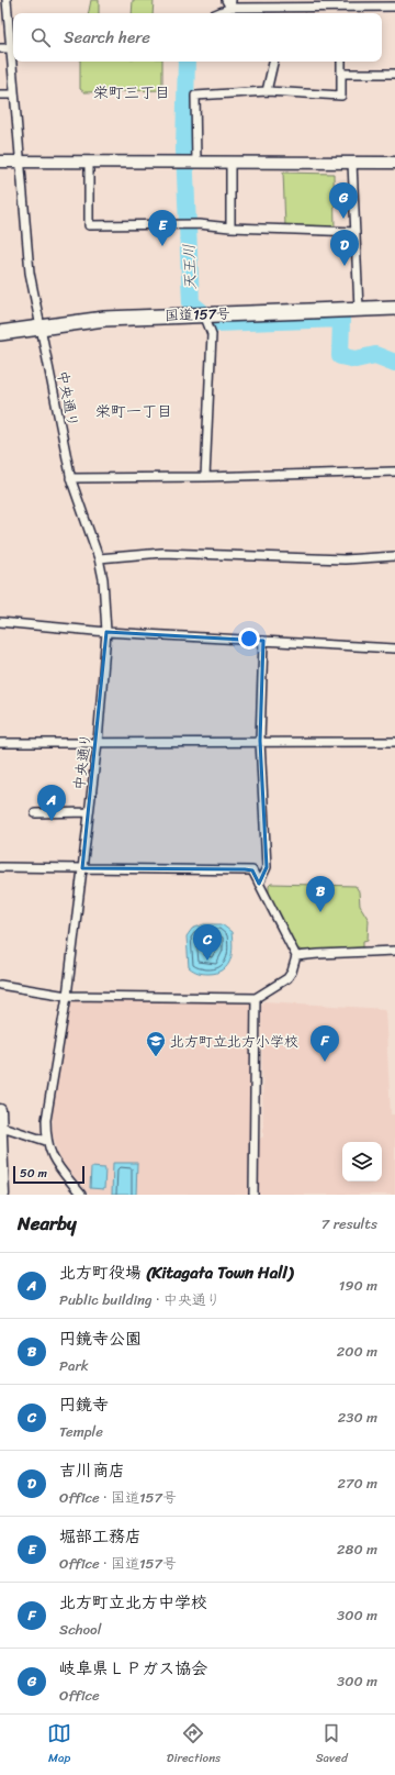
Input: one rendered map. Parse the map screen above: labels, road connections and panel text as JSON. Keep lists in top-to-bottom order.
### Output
{
  "streets": {
    "highway": ["国道157号"],
    "street": ["中央通り"]
  },
  "crossings": [
    ["国道157号", "中央通り"]
  ],
  "districts": ["栄町三丁目", "栄町一丁目"],
  "water": ["天王川"],
  "places": {
    "school or university": ["北方町立北方小学校"]
  },
  "scale_bar": "50 m",
  "page": {
    "search": "Search here",
    "pins": [
      "G",
      "E",
      "D",
      "A",
      "B",
      "C",
      "F"
    ],
    "scale": "50 m",
    "heading": ["Nearby", "7 results"],
    "list": [
      {
        "mark": "A",
        "name": "北方町役場 (Kitagata Town Hall)",
        "note": "Public building · 中央通り",
        "value": "190 m"
      },
      {
        "mark": "B",
        "name": "円鏡寺公園",
        "note": "Park",
        "value": "200 m"
      },
      {
        "mark": "C",
        "name": "円鏡寺",
        "note": "Temple",
        "value": "230 m"
      },
      {
        "mark": "D",
        "name": "吉川商店",
        "note": "Office · 国道157号",
        "value": "270 m"
      },
      {
        "mark": "E",
        "name": "堀部工務店",
        "note": "Office · 国道157号",
        "value": "280 m"
      },
      {
        "mark": "F",
        "name": "北方町立北方中学校",
        "note": "School",
        "value": "300 m"
      },
      {
        "mark": "G",
        "name": "岐阜県ＬＰガス協会",
        "note": "Office",
        "value": "300 m"
      }
    ],
    "nav": ["Map", "Directions", "Saved"]
  }
}
